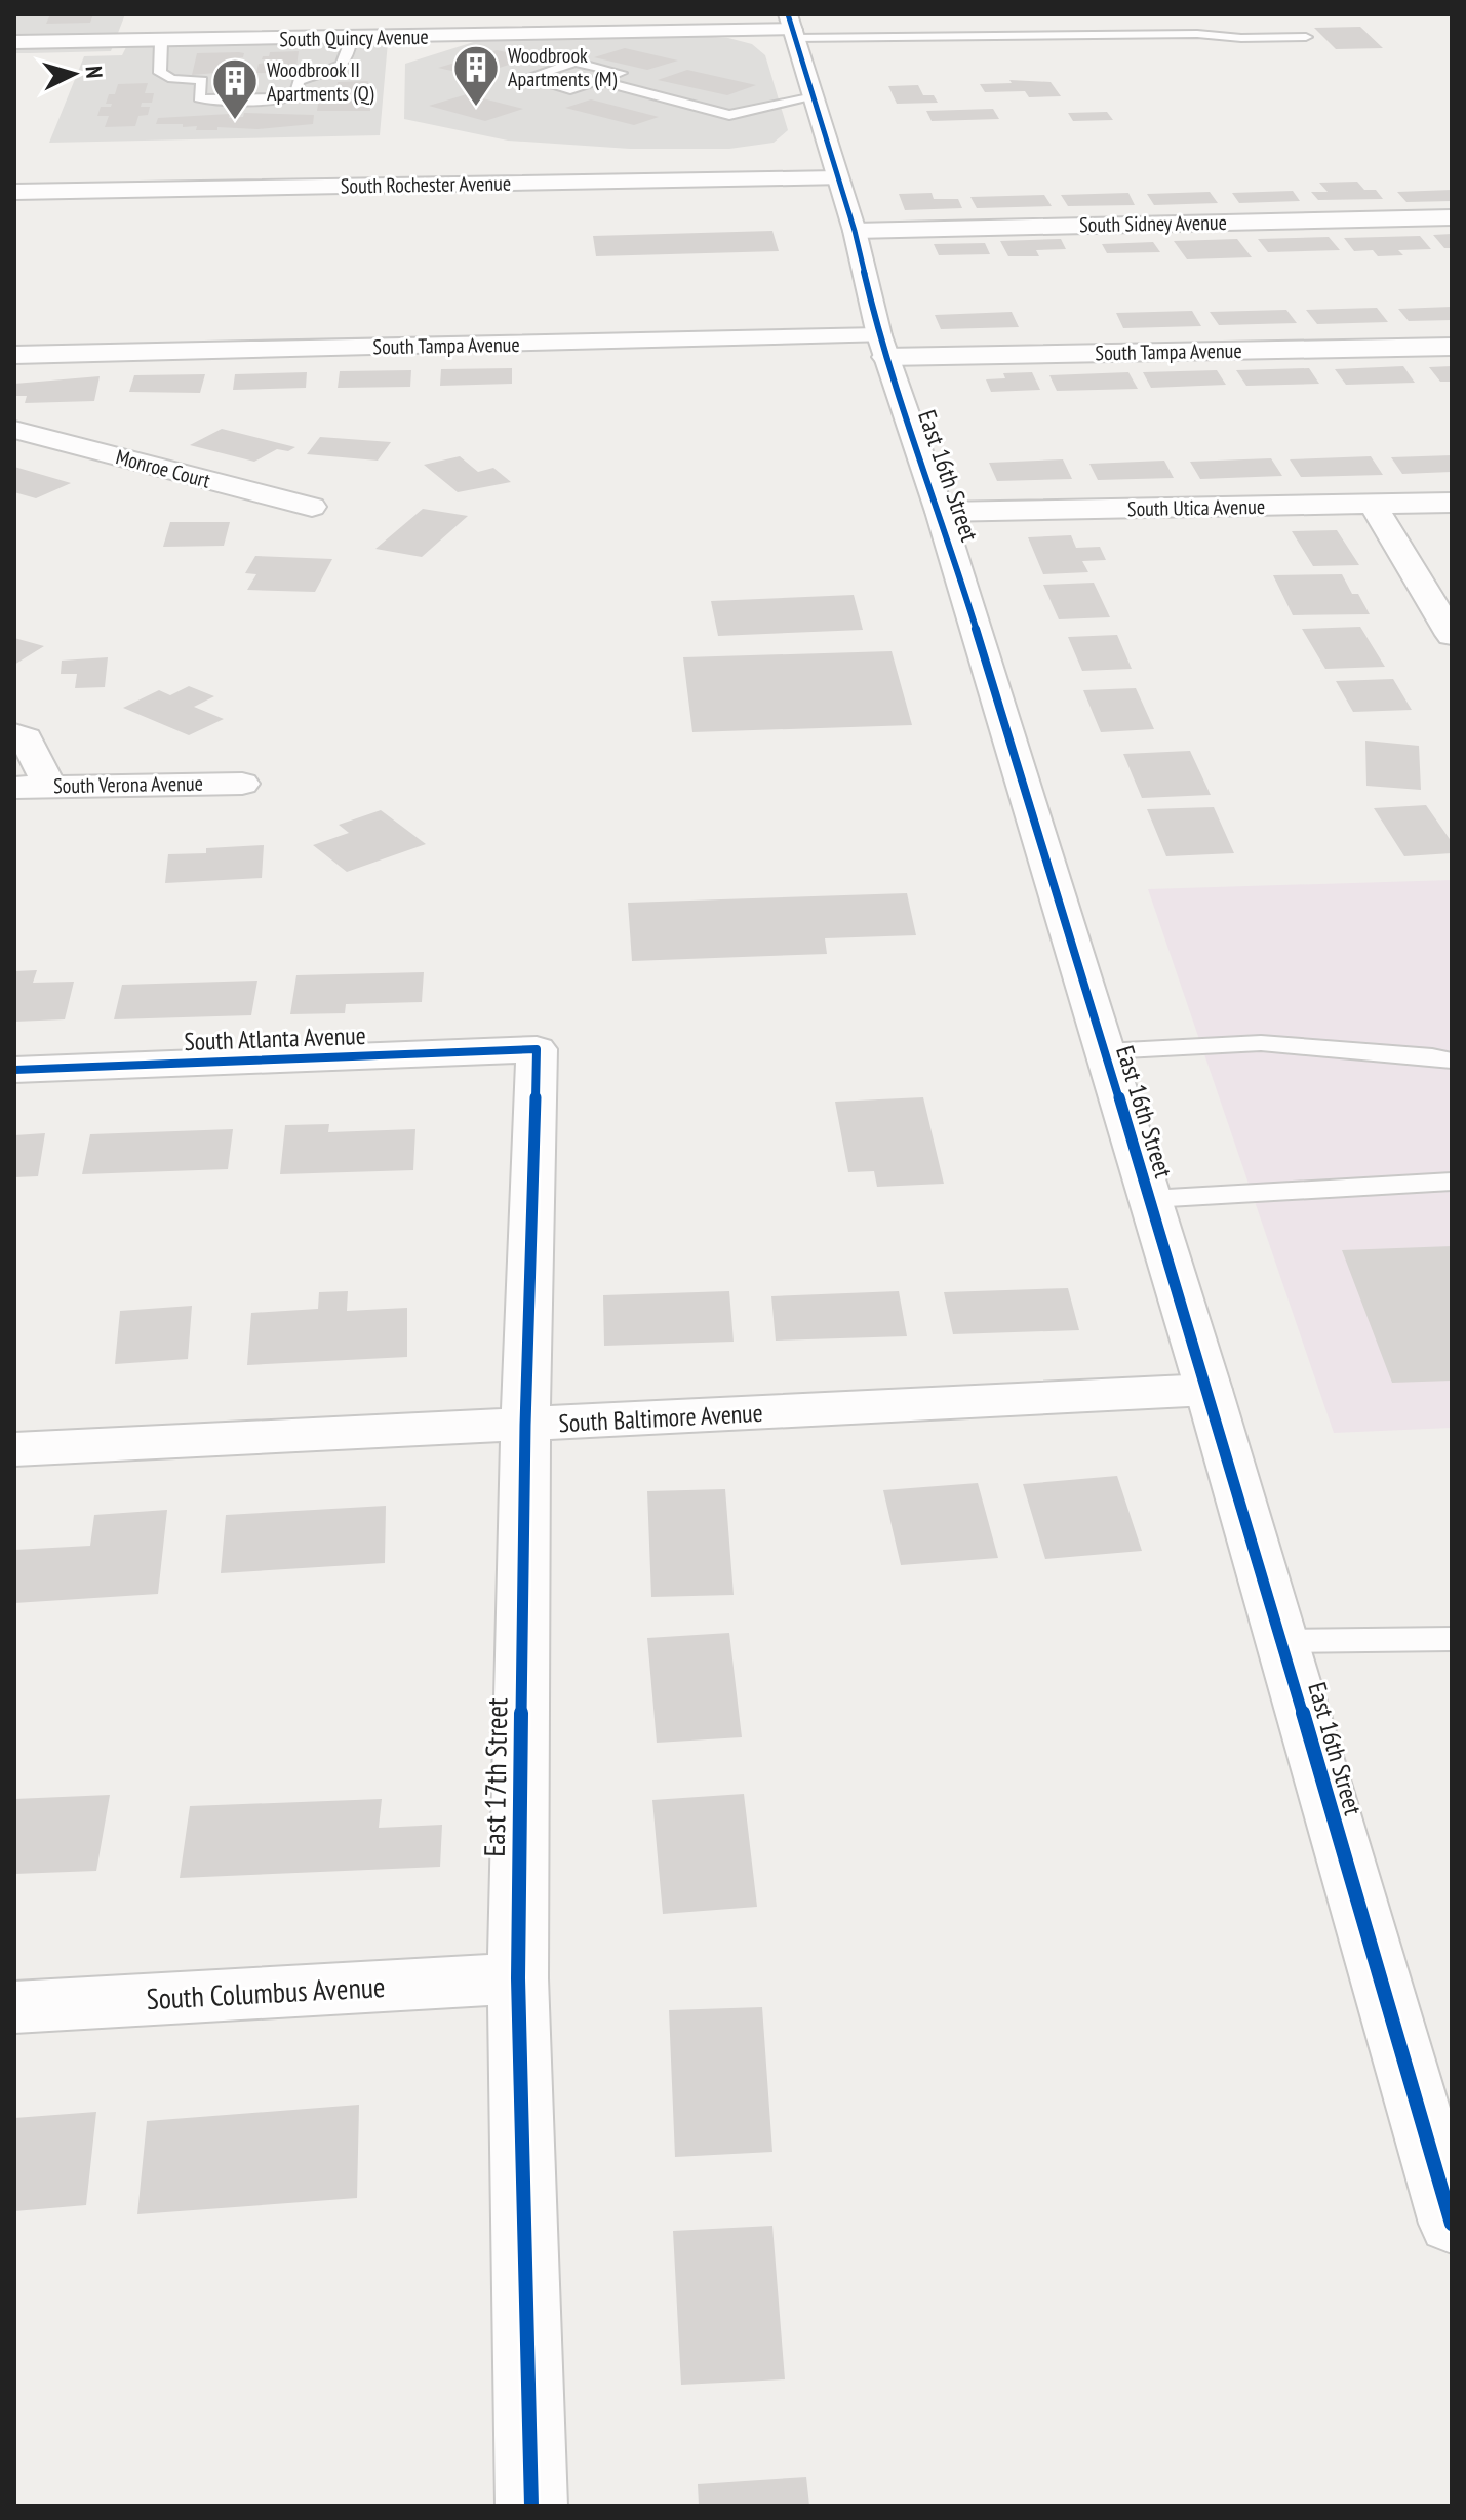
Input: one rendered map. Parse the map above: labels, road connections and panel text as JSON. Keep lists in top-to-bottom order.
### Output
{
  "streets": {
    "street": [
      "South Quincy Avenue",
      "South Rochester Avenue",
      "South Sidney Avenue",
      "South Tampa Avenue",
      "Monroe Court",
      "East 16th Street",
      "South Utica Avenue",
      "South Verona Avenue",
      "South Atlanta Avenue",
      "South Baltimore Avenue",
      "East 17th Street",
      "South Columbus Avenue"
    ]
  },
  "crossings": [
    ["South Quincy Avenue", "East 16th Street"],
    ["South Rochester Avenue", "East 16th Street"],
    ["South Sidney Avenue", "East 16th Street"],
    ["South Tampa Avenue", "East 16th Street"],
    ["East 16th Street", "South Utica Avenue"],
    ["East 16th Street", "South Baltimore Avenue"],
    ["South Atlanta Avenue", "East 17th Street"],
    ["South Baltimore Avenue", "East 17th Street"],
    ["East 17th Street", "South Columbus Avenue"]
  ],
  "places": {
    "building": ["Woodbrook Apartments (M)", "Woodbrook II Apartments (Q)"]
  },
  "north": "right"
}
